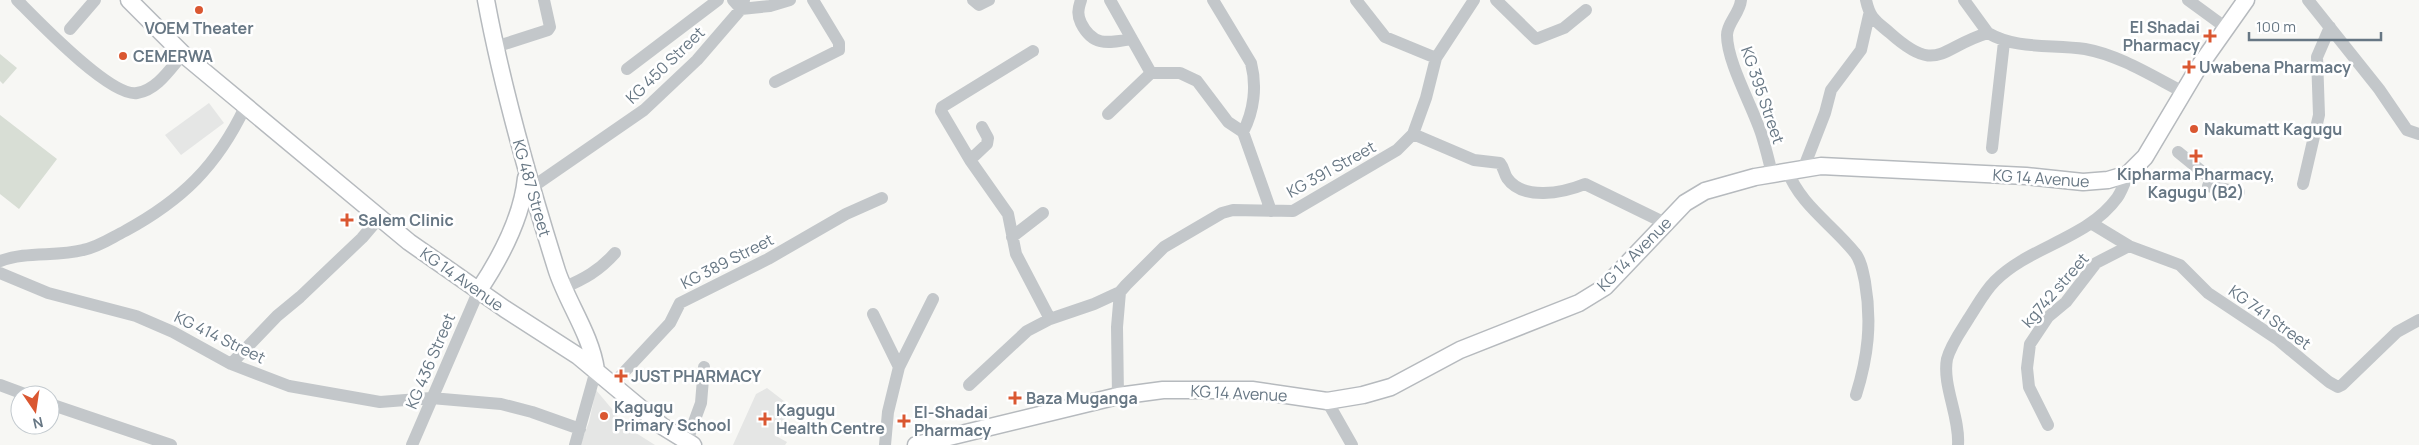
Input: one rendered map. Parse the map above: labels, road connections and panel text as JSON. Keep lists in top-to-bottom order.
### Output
{
  "streets": {
    "main road": ["KG 14 Avenue", "KG 487 Street"],
    "street": [
      "KG 450 Street",
      "KG 395 Street",
      "KG 391 Street",
      "KG 389 Street",
      "kg742 street",
      "KG 741 Street",
      "KG 414 Street",
      "KG 436 Street"
    ]
  },
  "crossings": [
    ["KG 450 Street", "KG 487 Street"],
    ["KG 395 Street", "KG 14 Avenue"],
    ["KG 14 Avenue", "KG 487 Street"],
    ["KG 14 Avenue", "KG 389 Street"],
    ["KG 14 Avenue", "KG 436 Street"],
    ["kg742 street", "KG 741 Street"],
    ["KG 414 Street", "KG 436 Street"]
  ],
  "places": {
    "other": [
      "VOEM Theater",
      "CEMERWA",
      "Nakumatt Kagugu",
      "Kagugu Primary School"
    ],
    "health": [
      "El Shadai Pharmacy",
      "Uwabena Pharmacy",
      "Kipharma Pharmacy, Kagugu (B2)",
      "Salem Clinic",
      "JUST PHARMACY",
      "Baza Muganga",
      "Kagugu Health Centre",
      "El-Shadai Pharmacy"
    ]
  },
  "scale_bar": "100 m",
  "north": "bottom"
}
